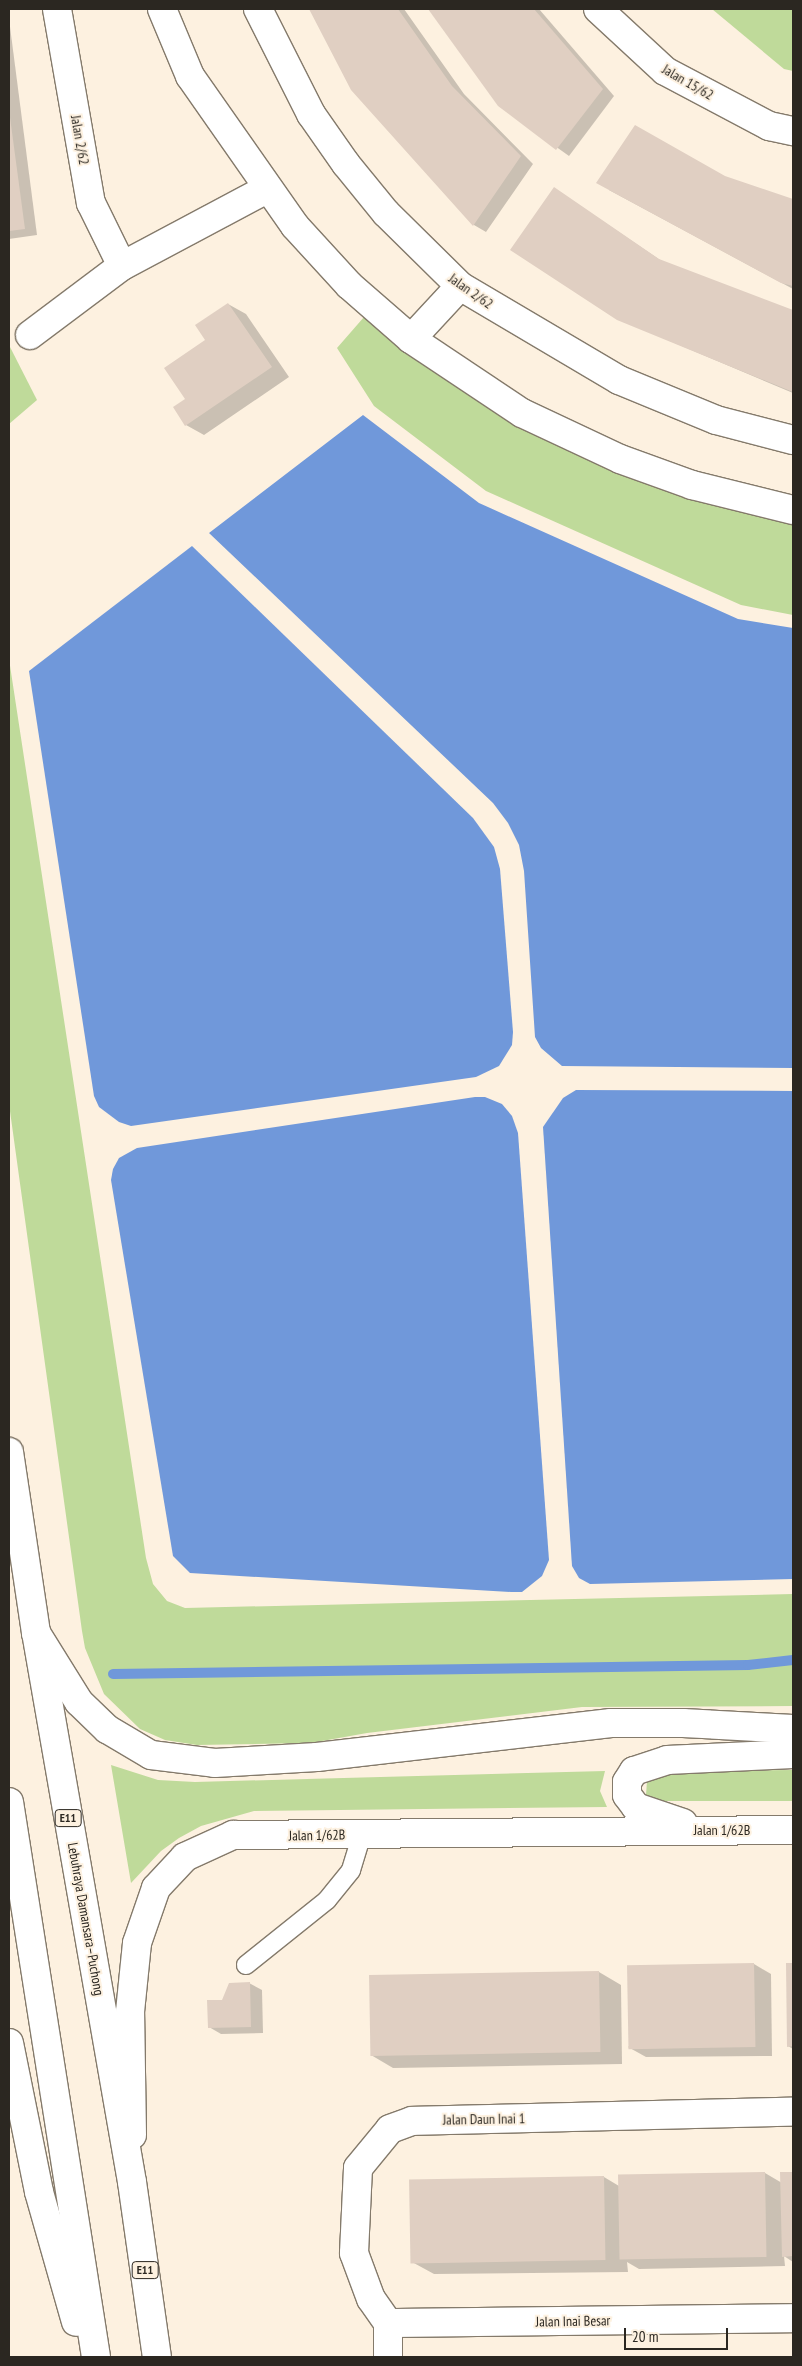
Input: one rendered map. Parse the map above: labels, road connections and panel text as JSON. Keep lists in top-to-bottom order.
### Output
{
  "streets": {
    "main road": [
      "Jalan 15/62",
      "Jalan 2/62",
      "E11",
      "Jalan 1/62B",
      "Lebuhraya Damansara–Puchong",
      "Jalan Daun Inai 1",
      "Jalan Inai Besar"
    ]
  },
  "crossings": [
    ["Jalan 1/62B", "Lebuhraya Damansara–Puchong"],
    ["Jalan Daun Inai 1", "Jalan Inai Besar"]
  ],
  "scale_bar": "20 m"
}
